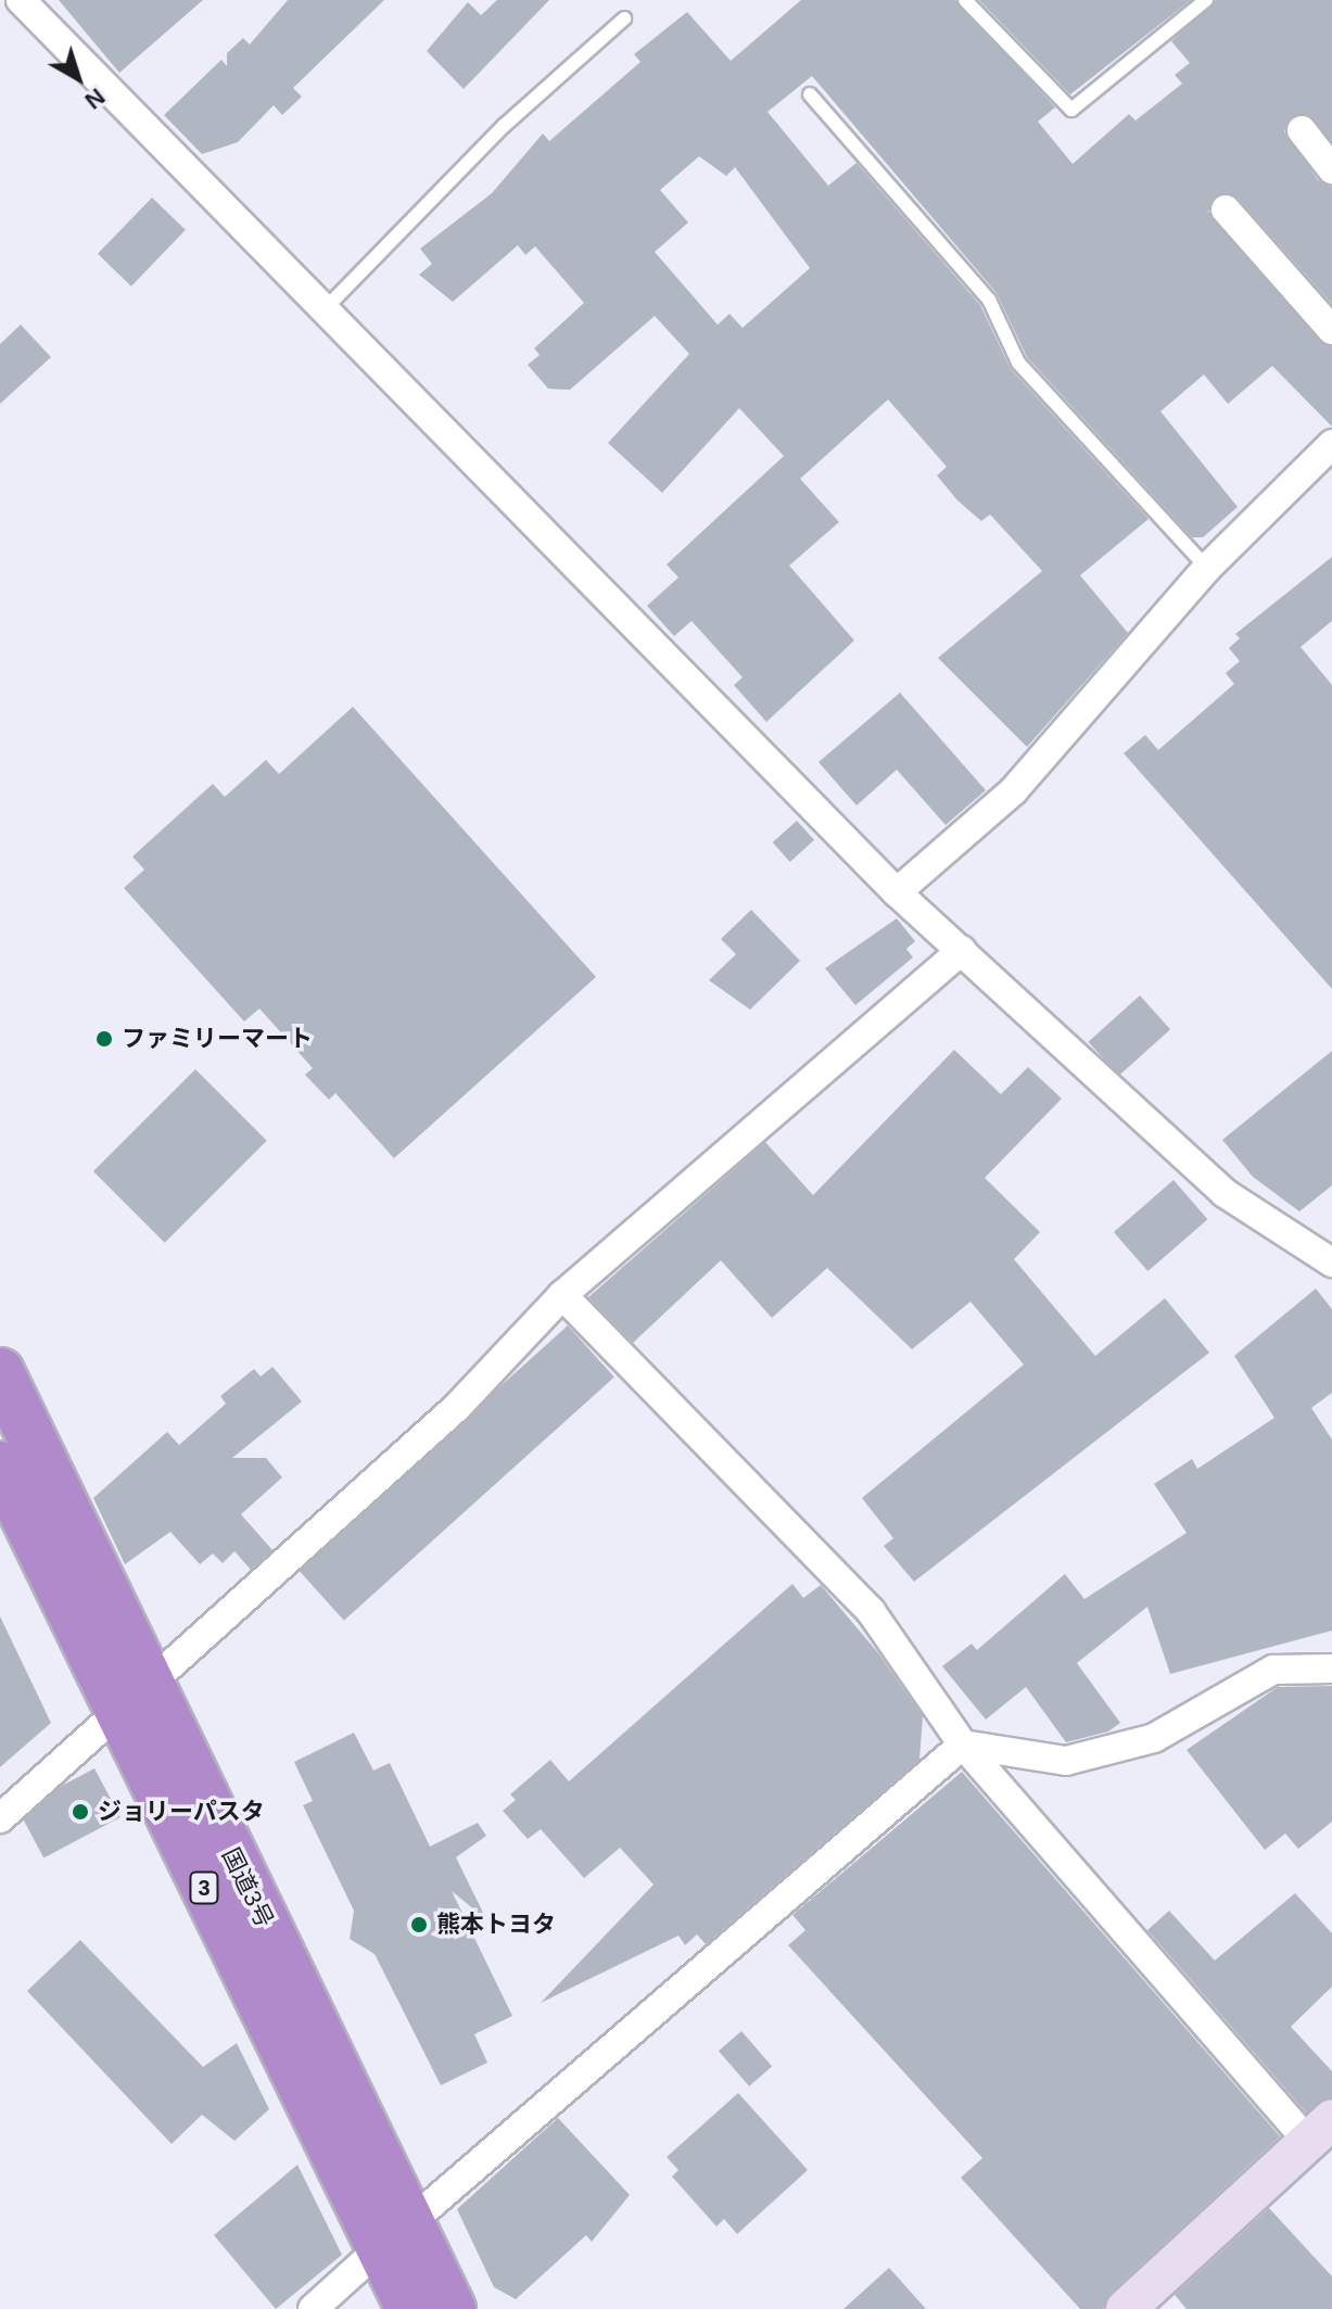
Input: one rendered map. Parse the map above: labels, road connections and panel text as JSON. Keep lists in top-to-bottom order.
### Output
{
  "streets": {
    "highway": ["3", "国道3号"]
  },
  "places": ["ファミリーマート", "ジョリーパスタ", "熊本トヨタ"],
  "north": "bottom right"
}
